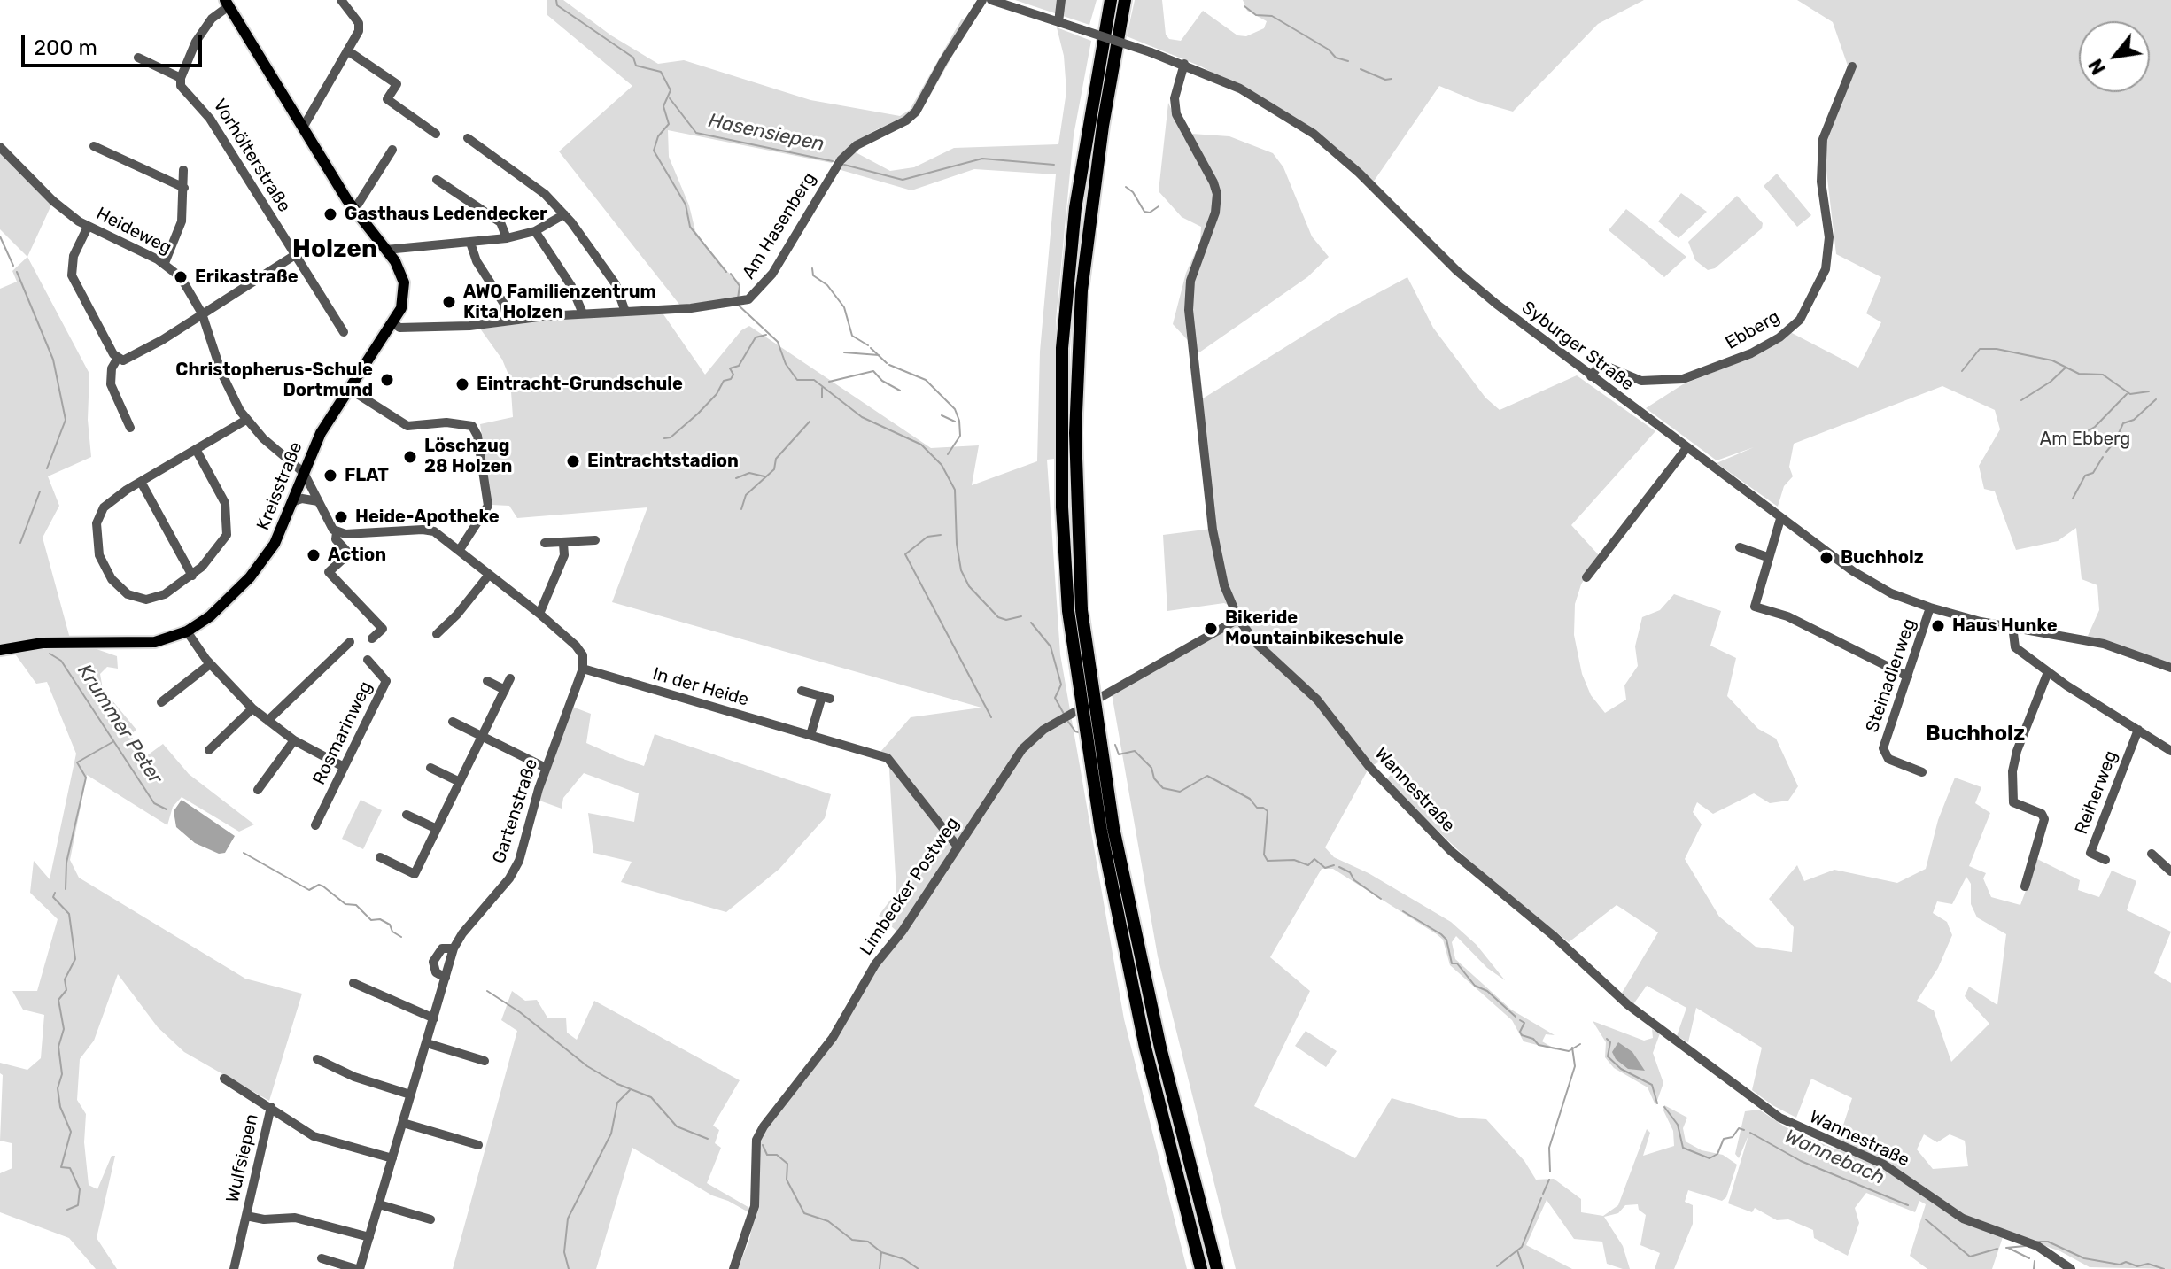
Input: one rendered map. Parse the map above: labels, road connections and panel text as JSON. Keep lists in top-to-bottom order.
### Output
{
  "streets": {
    "main road": ["Kreisstraße"],
    "street": [
      "Vorhölterstraße",
      "Am Hasenberg",
      "Heideweg",
      "Ebberg",
      "Syburger Straße",
      "Steinadlerweg",
      "In der Heide",
      "Rosmarinweg",
      "Wannestraße",
      "Reiherweg",
      "Gartenstraße",
      "Limbecker Postweg",
      "Wulfsiepen"
    ]
  },
  "crossings": [
    ["Am Hasenberg", "Kreisstraße"],
    ["Heideweg", "Kreisstraße"],
    ["Ebberg", "Syburger Straße"],
    ["Syburger Straße", "Steinadlerweg"],
    ["Syburger Straße", "Wannestraße"],
    ["In der Heide", "Gartenstraße"],
    ["In der Heide", "Limbecker Postweg"],
    ["Wannestraße", "Limbecker Postweg"]
  ],
  "districts": ["Holzen", "Buchholz"],
  "water": ["Hasensiepen", "Krummer Peter", "Wannebach"],
  "parks": ["Am Ebberg"],
  "places": [
    "Gasthaus Ledendecker",
    "Erikastraße",
    "AWO Familienzentrum Kita Holzen",
    "Christopherus-Schule Dortmund",
    "Eintracht-Grundschule",
    "Löschzug 28 Holzen",
    "Eintrachtstadion",
    "FLAT",
    "Heide-Apotheke",
    "Action",
    "Buchholz",
    "Haus Hunke",
    "Bikeride Mountainbikeschule"
  ],
  "scale_bar": "200 m",
  "north": "bottom left"
}
